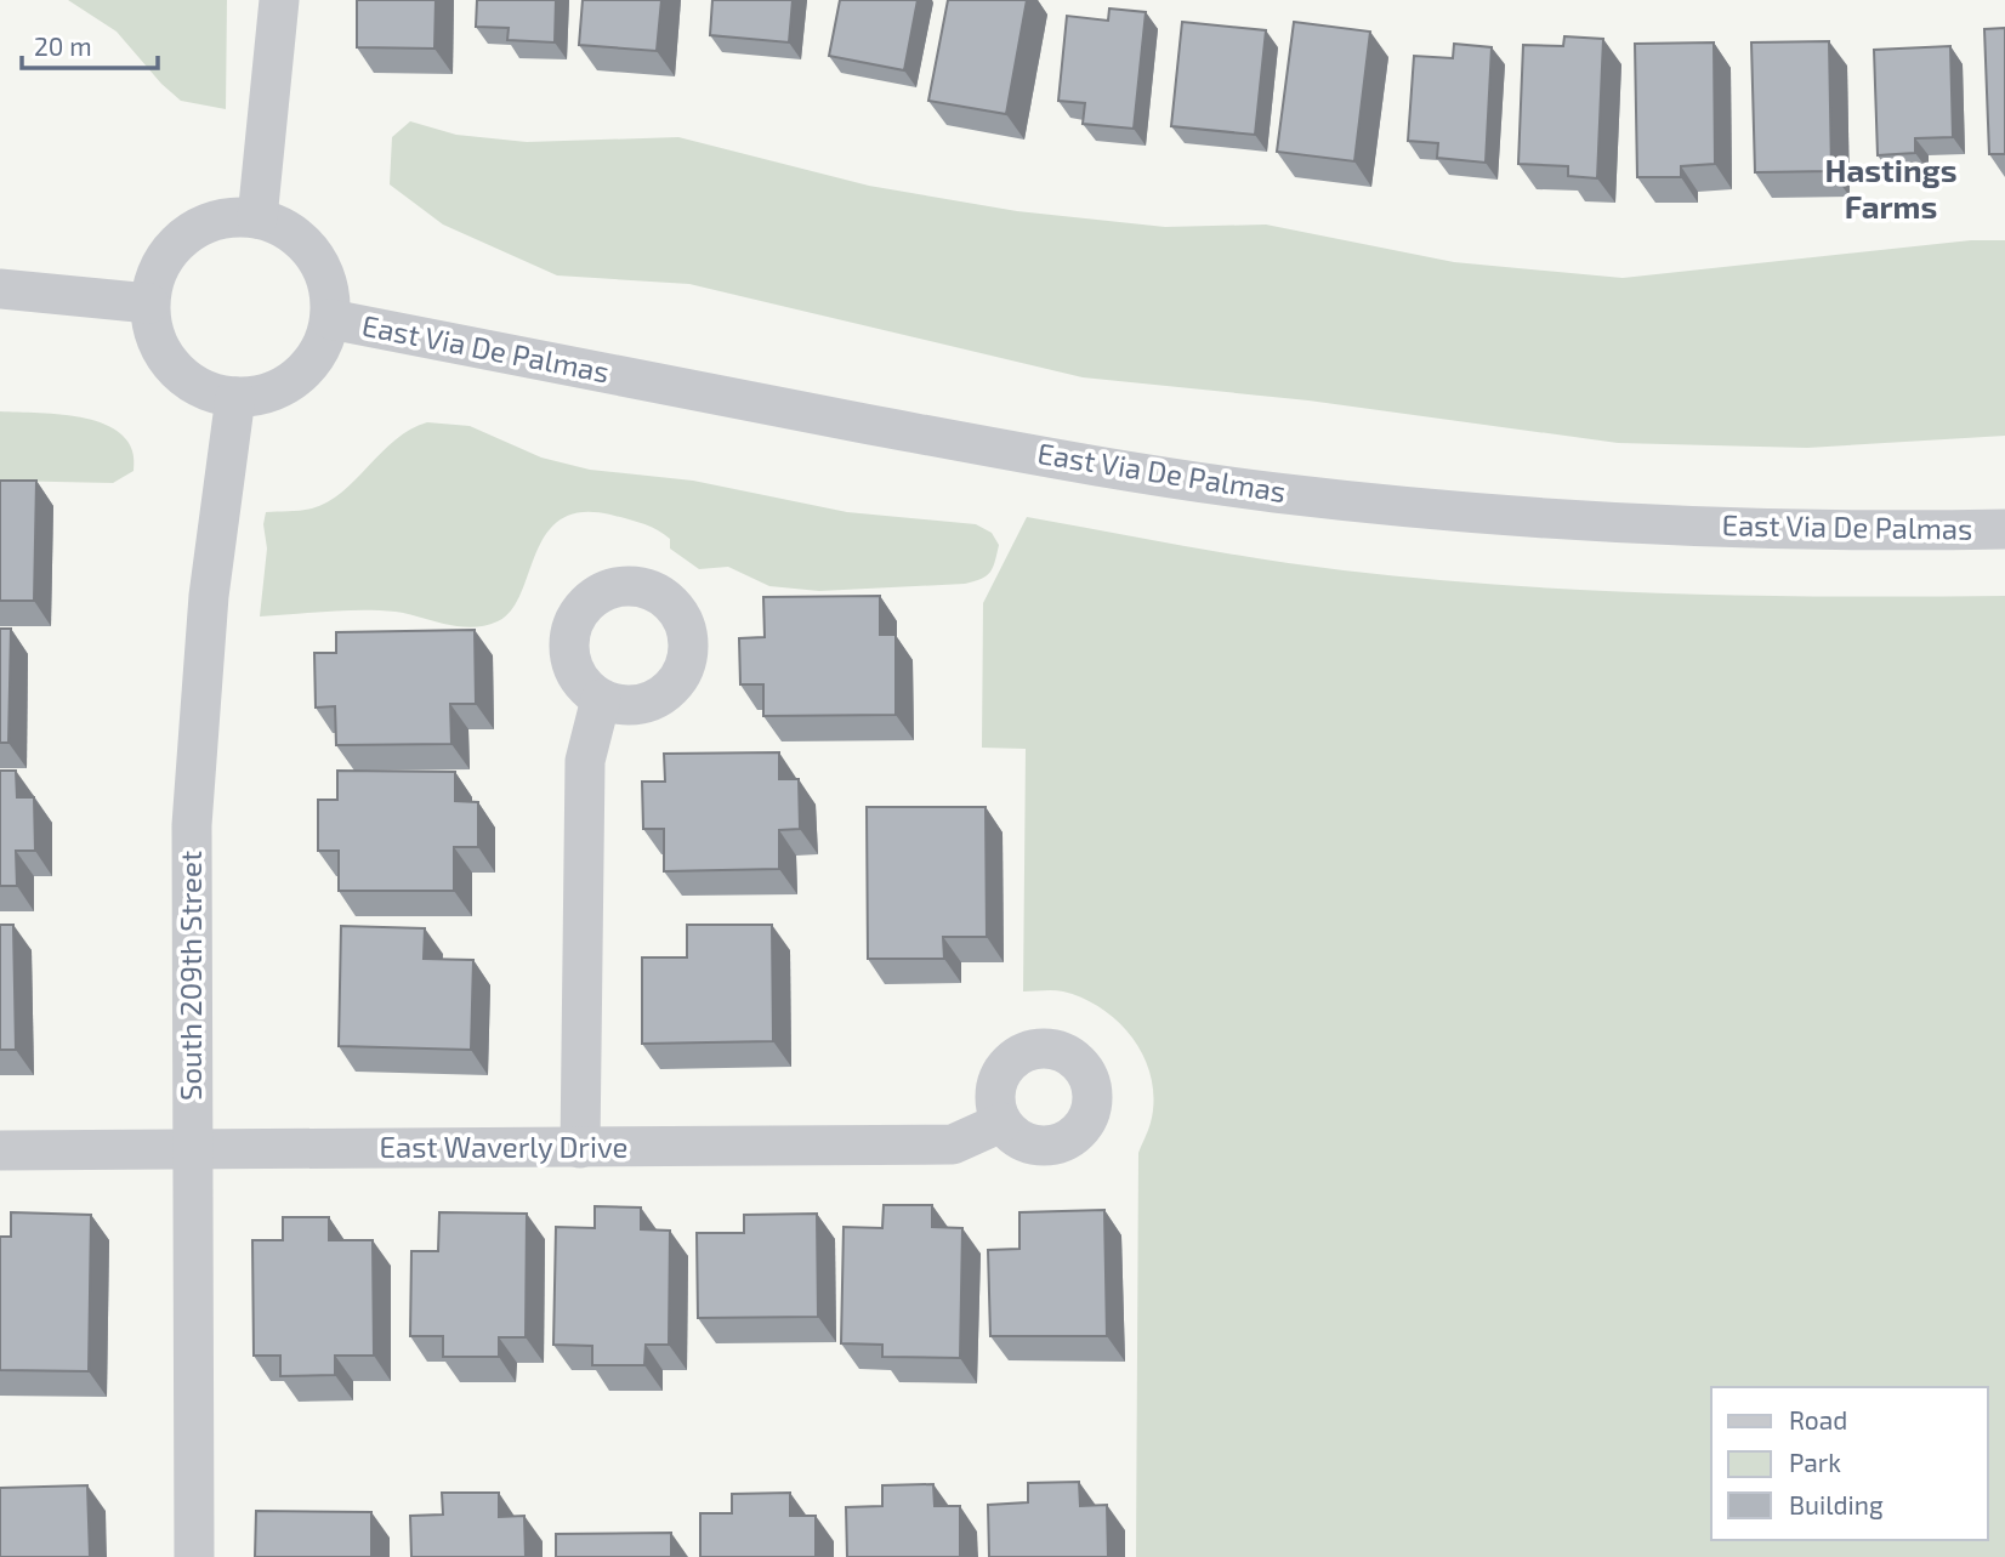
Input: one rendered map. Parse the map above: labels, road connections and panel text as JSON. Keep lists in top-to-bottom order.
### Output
{
  "streets": {
    "street": ["East Via De Palmas", "South 209th Street", "East Waverly Drive"]
  },
  "crossings": [
    ["East Via De Palmas", "South 209th Street"],
    ["South 209th Street", "East Waverly Drive"]
  ],
  "districts": ["Hastings Farms"],
  "legend": ["Road", "Park", "Building"],
  "scale_bar": "20 m"
}
